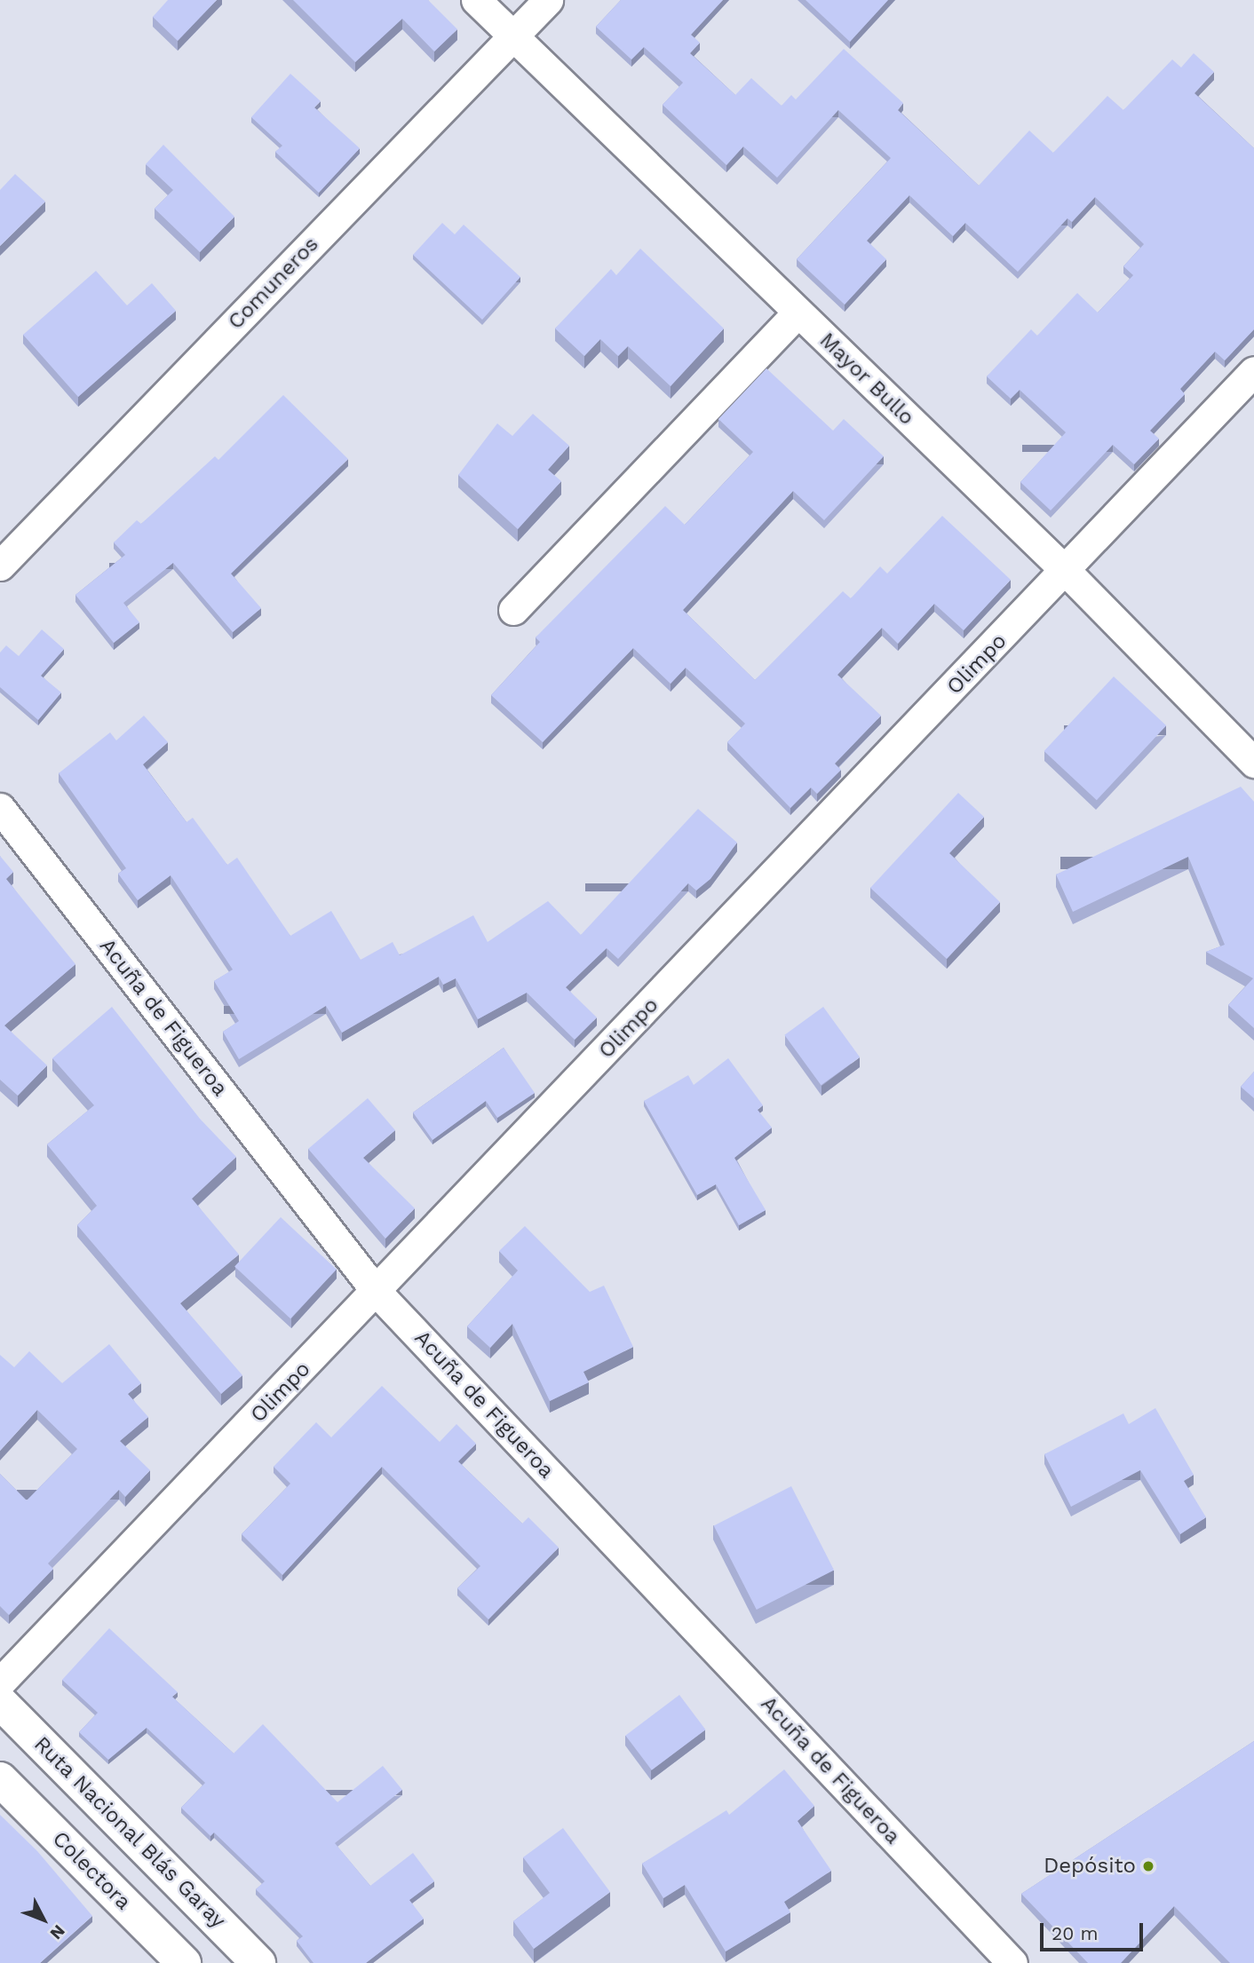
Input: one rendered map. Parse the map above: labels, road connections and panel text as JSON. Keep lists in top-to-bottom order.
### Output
{
  "streets": {
    "main road": ["Ruta Nacional Blás Garay", "Colectora"],
    "street": [
      "Comuneros",
      "Mayor Bullo",
      "Olimpo",
      "Acuña de Figueroa"
    ]
  },
  "crossings": [
    ["Comuneros", "Mayor Bullo"],
    ["Mayor Bullo", "Olimpo"],
    ["Olimpo", "Acuña de Figueroa"]
  ],
  "places": ["Depósito"],
  "scale_bar": "20 m",
  "north": "bottom right"
}
